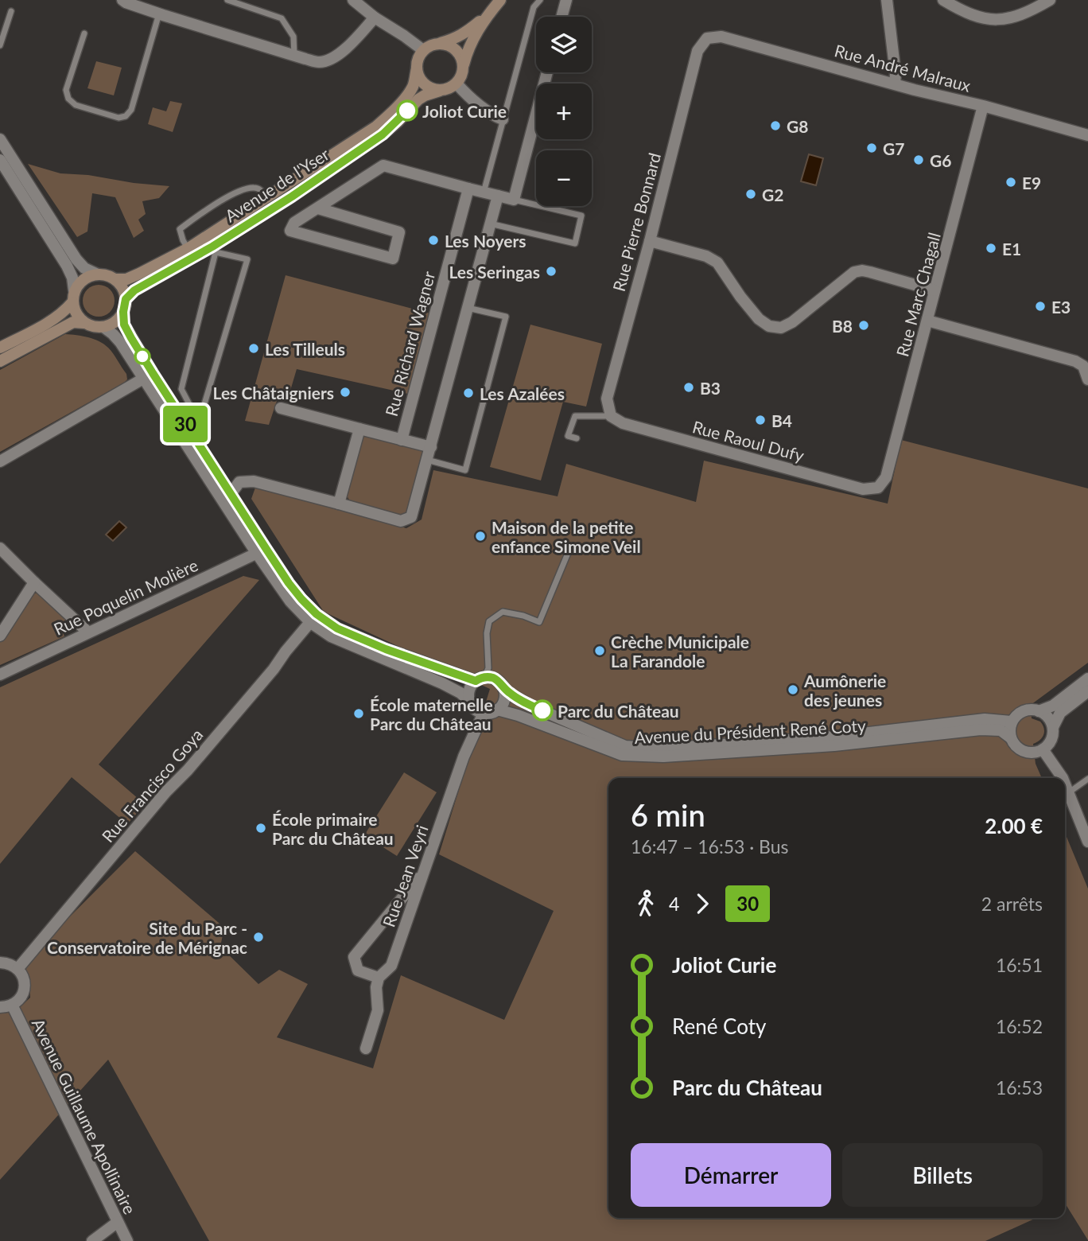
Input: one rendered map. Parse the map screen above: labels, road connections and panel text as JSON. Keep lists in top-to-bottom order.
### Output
{
  "streets": {
    "main road": ["Avenue de l'Yser"],
    "street": [
      "Rue André Malraux",
      "Rue Pierre Bonnard",
      "Rue Marc Chagall",
      "Rue Richard Wagner",
      "Rue Raoul Dufy",
      "Rue Poquelin Molière",
      "Avenue du Président René Coty",
      "Rue Francisco Goya",
      "Rue Jean Veyri",
      "Avenue Guillaume Apollinaire"
    ]
  },
  "crossings": [
    ["Rue André Malraux", "Rue Pierre Bonnard"],
    ["Rue André Malraux", "Rue Marc Chagall"],
    ["Rue Pierre Bonnard", "Rue Raoul Dufy"],
    ["Rue Marc Chagall", "Rue Raoul Dufy"],
    ["Avenue du Président René Coty", "Rue Jean Veyri"]
  ],
  "places": [
    "Joliot Curie",
    "G8",
    "G7",
    "G6",
    "E9",
    "G2",
    "Les Noyers",
    "E1",
    "Les Seringas",
    "E3",
    "B8",
    "Les Tilleuls",
    "B3",
    "Les Châtaigniers",
    "Les Azalées",
    "B4",
    "Maison de la petite enfance Simone Veil",
    "Crèche Municipale La Farandole",
    "Aumônerie des jeunes",
    "Parc du Château",
    "École maternelle Parc du Château",
    "École primaire Parc du Château",
    "Site du Parc - Conservatoire de Mérignac"
  ],
  "lines": ["bus line 30"],
  "page": {
    "on_map": "30",
    "map_buttons": ["+", "−"],
    "heading": ["6 min", "16:47 – 16:53 · Bus", "2.00 €"],
    "legs": ["4", "30", "2 arrêts"],
    "list": [
      {
        "name": "Joliot Curie",
        "value": "16:51"
      },
      {
        "name": "René Coty",
        "value": "16:52"
      },
      {
        "name": "Parc du Château",
        "value": "16:53"
      }
    ],
    "buttons": ["Démarrer", "Billets"]
  }
}
